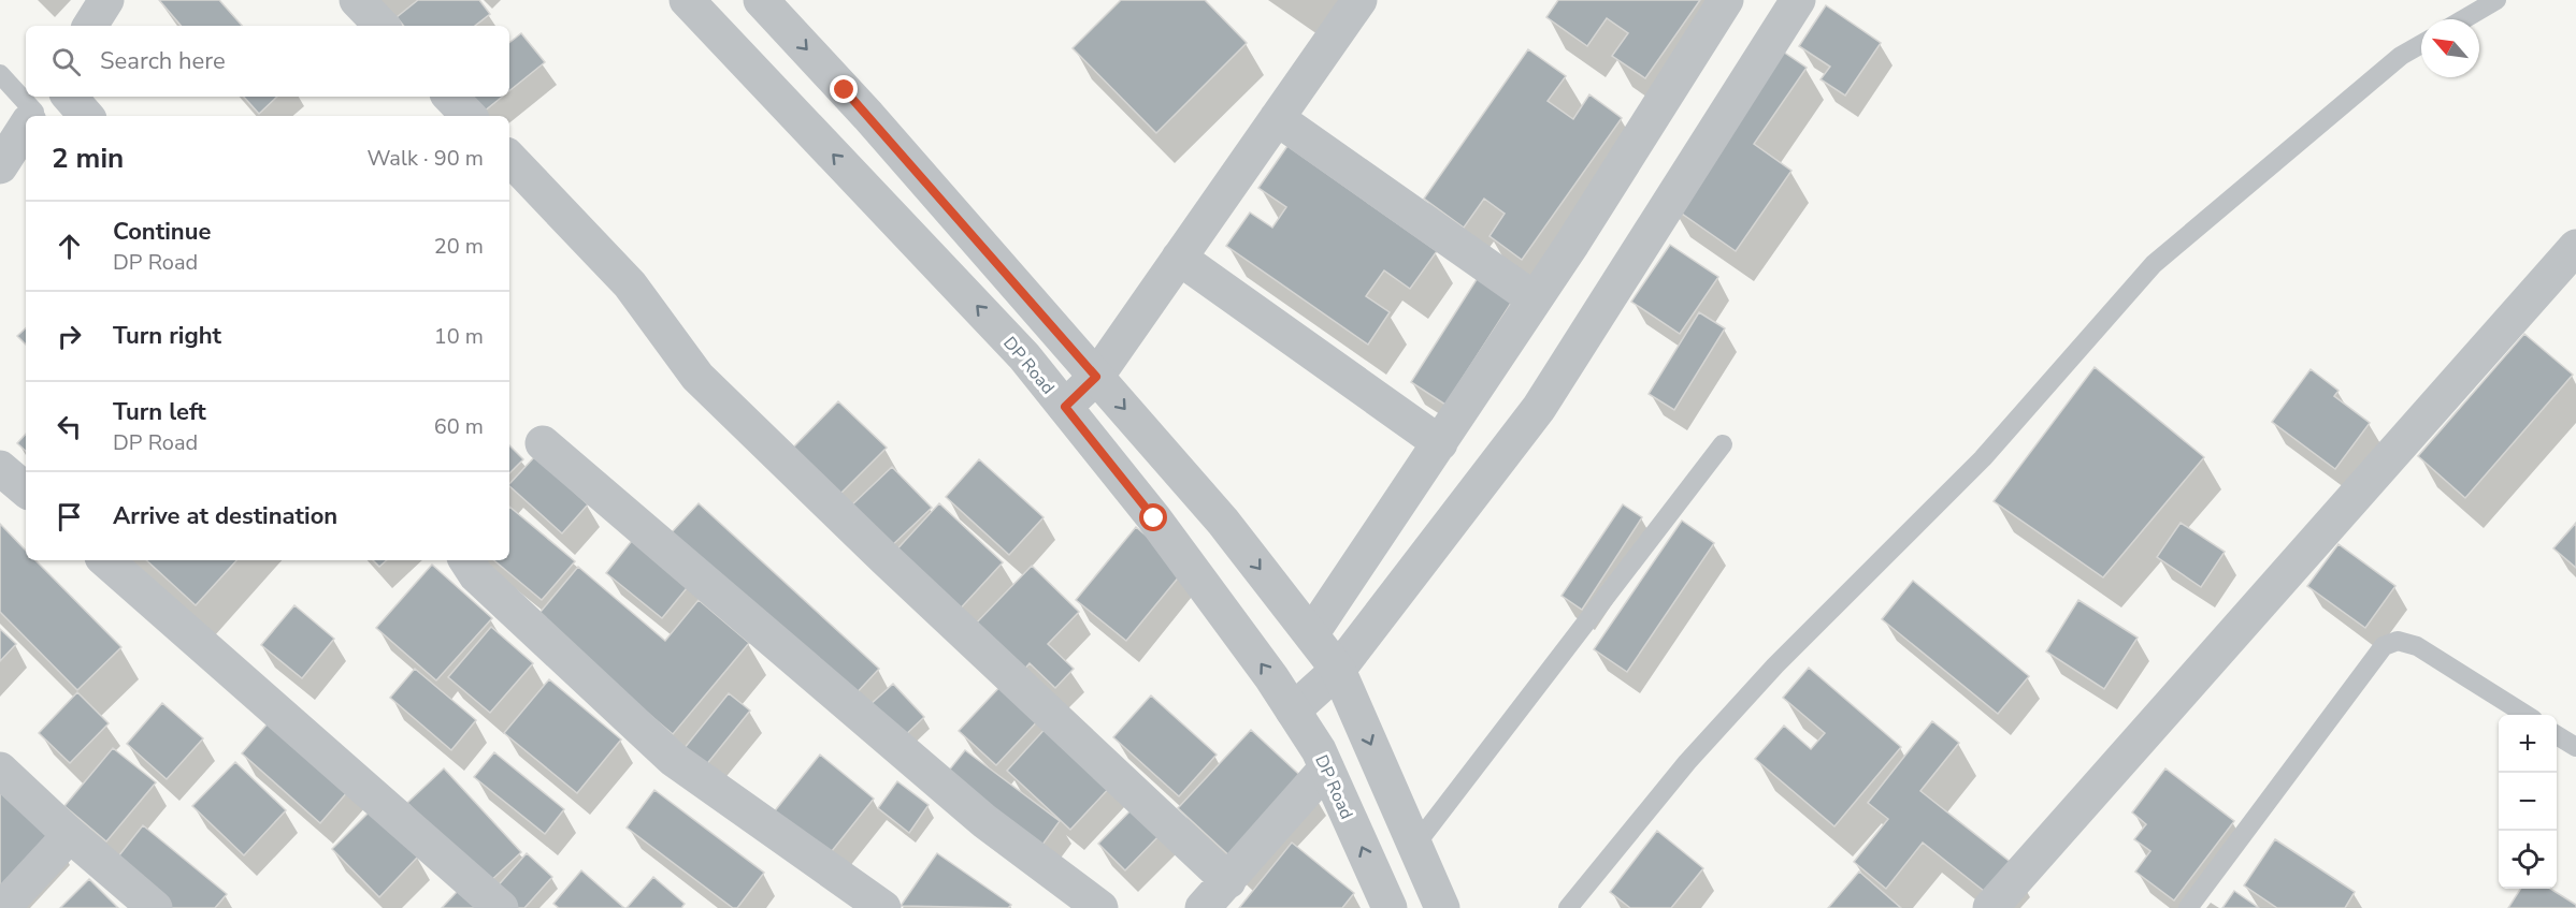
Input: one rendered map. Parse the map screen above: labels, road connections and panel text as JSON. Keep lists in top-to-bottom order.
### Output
{
  "streets": {
    "street": ["DP Road"]
  },
  "north": "top left",
  "page": {
    "search": "Search here",
    "heading": ["2 min", "Walk · 90 m"],
    "list": [
      ["Continue", "DP Road", "20 m"],
      ["Turn right", "10 m"],
      ["Turn left", "DP Road", "60 m"],
      "Arrive at destination"
    ],
    "map_buttons": ["+", "−"]
  }
}
